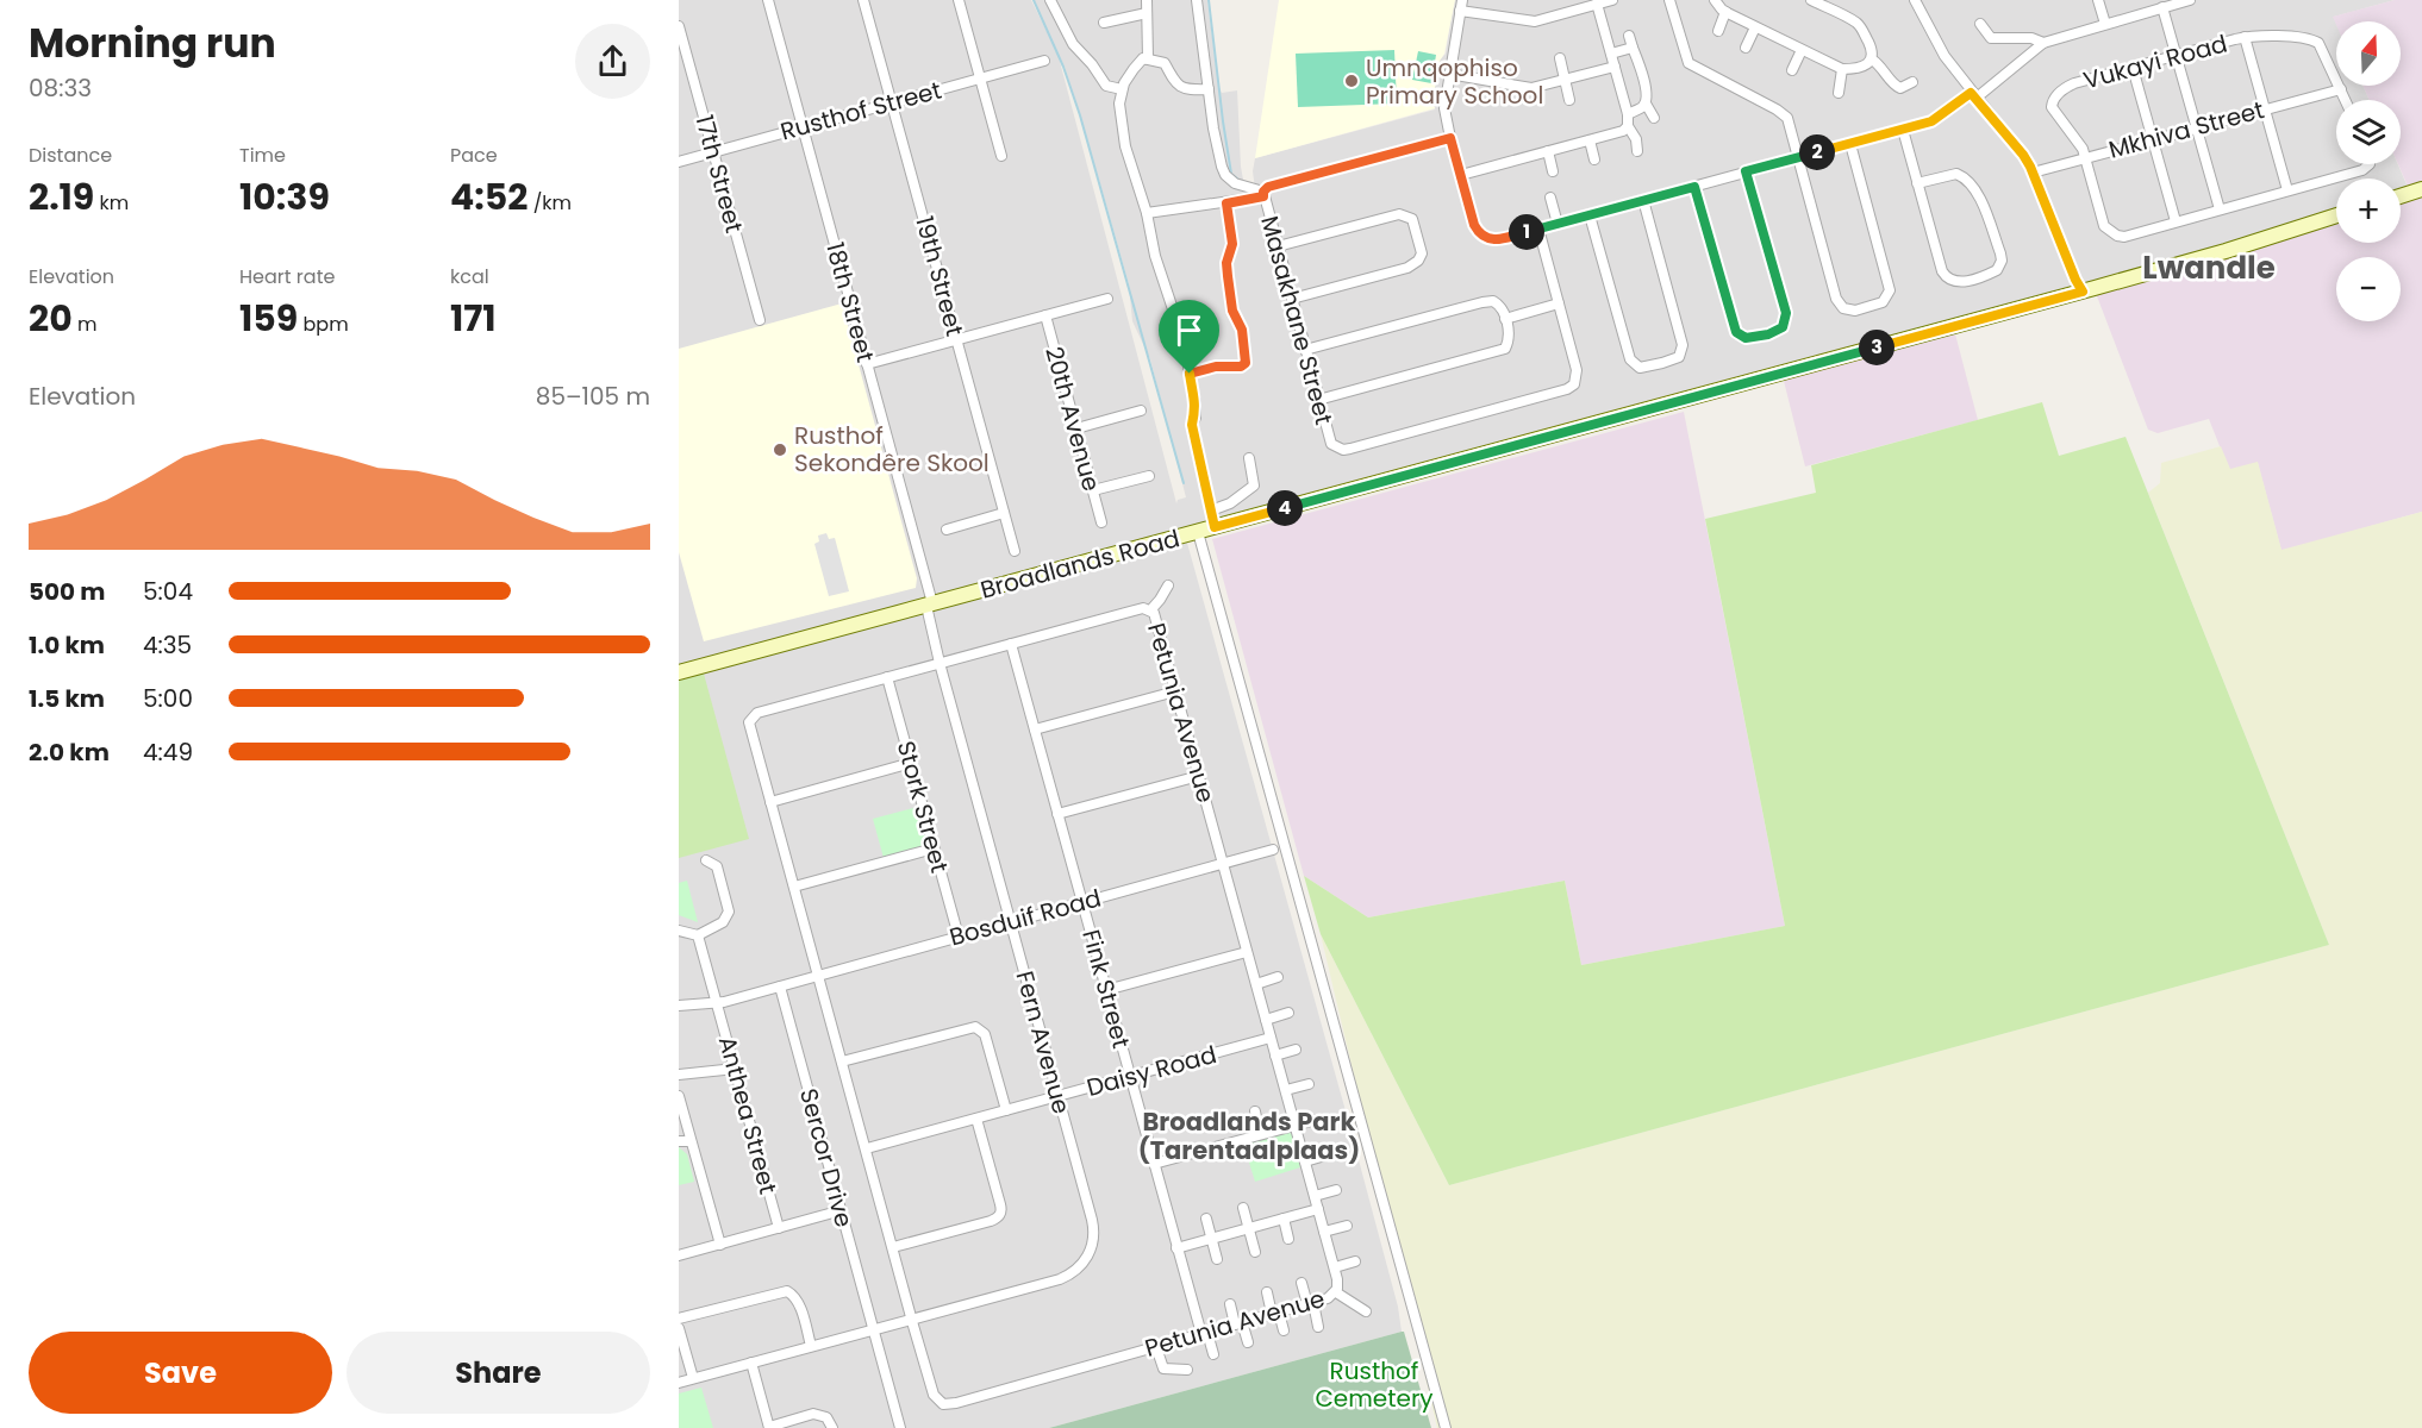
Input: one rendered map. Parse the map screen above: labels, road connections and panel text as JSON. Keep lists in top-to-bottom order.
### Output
{
  "streets": {
    "main road": ["Broadlands Road"],
    "street": [
      "Vukayi Road",
      "Rusthof Street",
      "Mkhiva Street",
      "17th Street",
      "19th Street",
      "18th Street",
      "Masakhane Street",
      "20th Avenue",
      "Petunia Avenue",
      "Stork Street",
      "Bosduif Road",
      "Fink Street",
      "Fern Avenue",
      "Daisy Road",
      "Anthea Street",
      "Sercor Drive"
    ]
  },
  "crossings": [
    ["Vukayi Road", "Mkhiva Street"],
    ["Rusthof Street", "17th Street"],
    ["Rusthof Street", "19th Street"],
    ["Rusthof Street", "18th Street"],
    ["18th Street", "Broadlands Road"],
    ["18th Street", "Fern Avenue"],
    ["Broadlands Road", "Fern Avenue"],
    ["Petunia Avenue", "Stork Street"],
    ["Petunia Avenue", "Bosduif Road"],
    ["Petunia Avenue", "Fink Street"],
    ["Petunia Avenue", "Fern Avenue"],
    ["Petunia Avenue", "Daisy Road"],
    ["Stork Street", "Bosduif Road"],
    ["Bosduif Road", "Fink Street"],
    ["Bosduif Road", "Fern Avenue"],
    ["Bosduif Road", "Sercor Drive"],
    ["Fink Street", "Daisy Road"],
    ["Fern Avenue", "Daisy Road"],
    ["Fern Avenue", "Sercor Drive"]
  ],
  "districts": ["Lwandle", "Broadlands Park (Tarentaalplaas)"],
  "parks": ["Rusthof Cemetery"],
  "places": ["Umnqophiso Primary School", "Rusthof Sekondêre Skool"],
  "north": "top",
  "page": {
    "heading": ["Morning run", "08:33"],
    "map_buttons": ["+", "−"],
    "stats": [
      ["Distance", "2.19 km"],
      ["Time", "10:39"],
      ["Pace", "4:52 /km"],
      ["Elevation", "20 m"],
      ["Heart rate", "159 bpm"],
      ["kcal", "171"]
    ],
    "pins": [
      "2",
      "1",
      "3",
      "4"
    ],
    "chart": ["Elevation", "85–105 m"],
    "list": [
      {
        "name": "500 m",
        "note": "5:04"
      },
      {
        "name": "1.0 km",
        "note": "4:35"
      },
      {
        "name": "1.5 km",
        "note": "5:00"
      },
      {
        "name": "2.0 km",
        "note": "4:49"
      }
    ],
    "buttons": ["Save", "Share"]
  }
}
